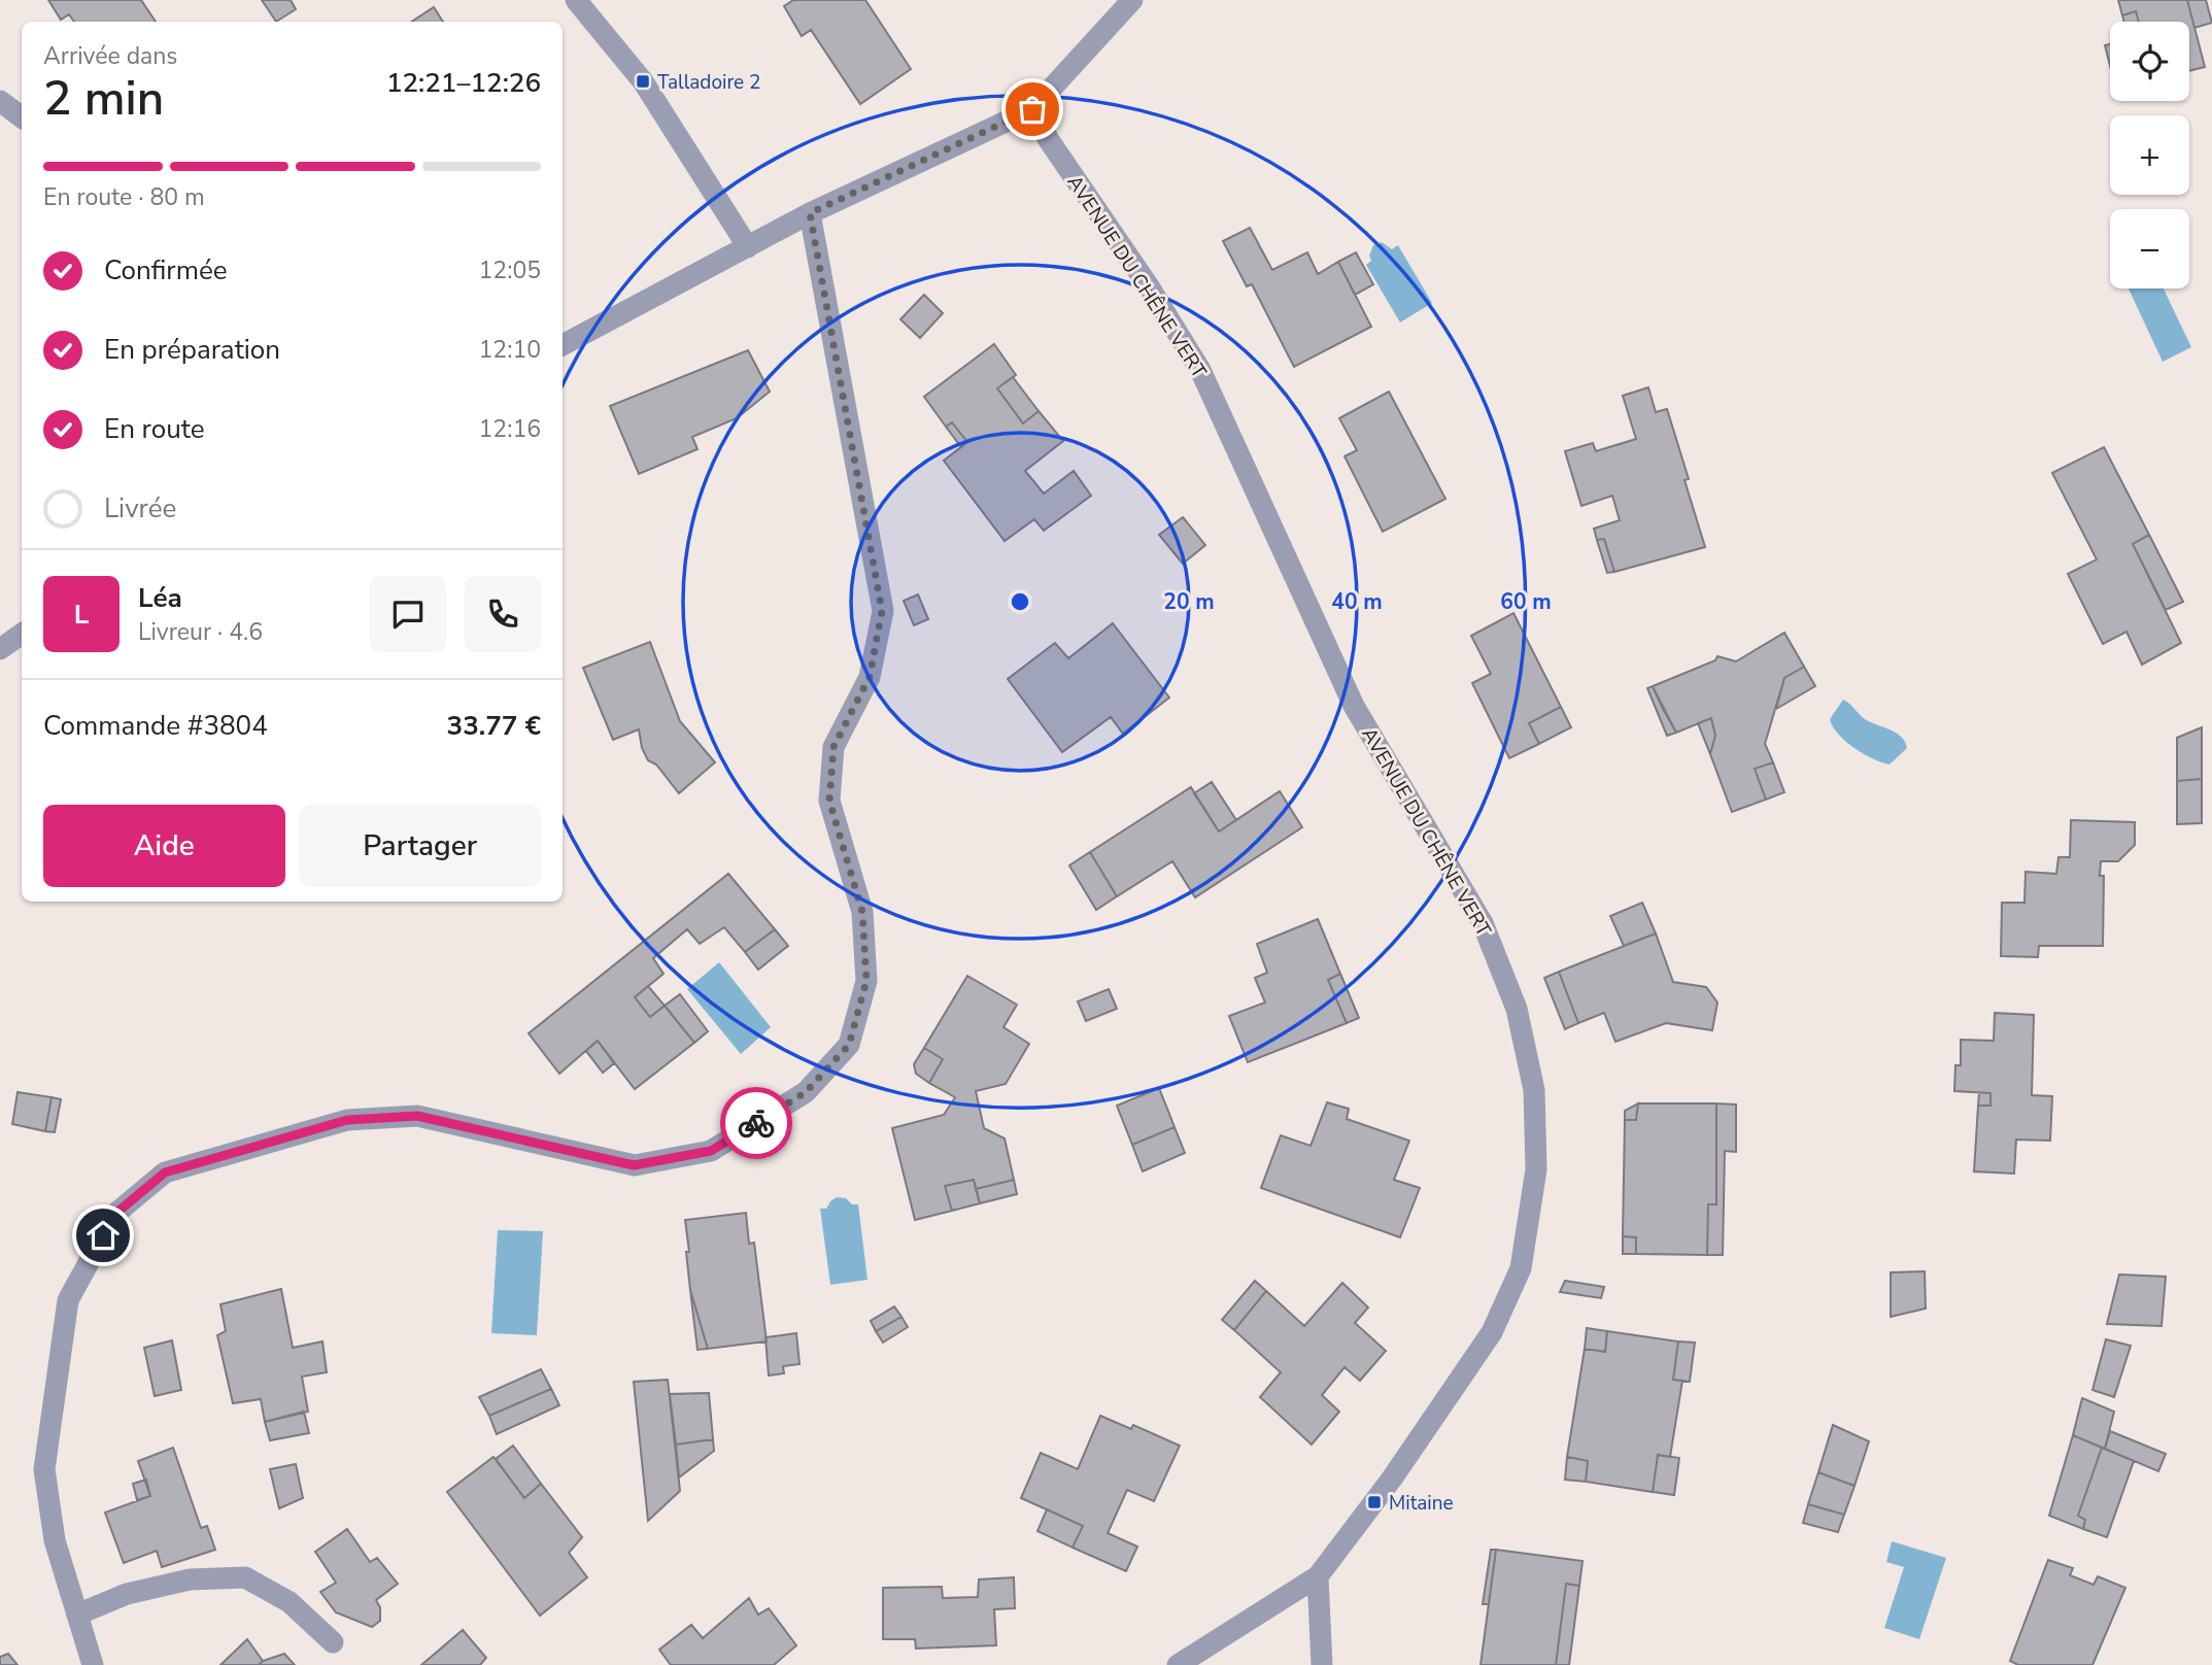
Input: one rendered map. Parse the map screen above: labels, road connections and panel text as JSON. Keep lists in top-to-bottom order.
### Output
{
  "streets": {
    "street": ["AVENUE DU CHÊNE VERT"]
  },
  "places": {
    "transit": ["Talladoire 2", "Mitaine"]
  },
  "page": {
    "map_buttons": ["+", "−"],
    "heading": ["2 min", "Arrivée dans", "12:21–12:26"],
    "panel": [
      "Léa",
      "Livreur · 4.6",
      "Commande #3804",
      "33.77 €"
    ],
    "bar": "En route · 80 m",
    "list": [
      ["Confirmée", "12:05"],
      ["En préparation", "12:10"],
      ["En route", "12:16"],
      "Livrée"
    ],
    "round": "L",
    "buttons": ["Aide", "Partager"]
  },
  "rings": ["20 m", "40 m", "60 m"]
}
